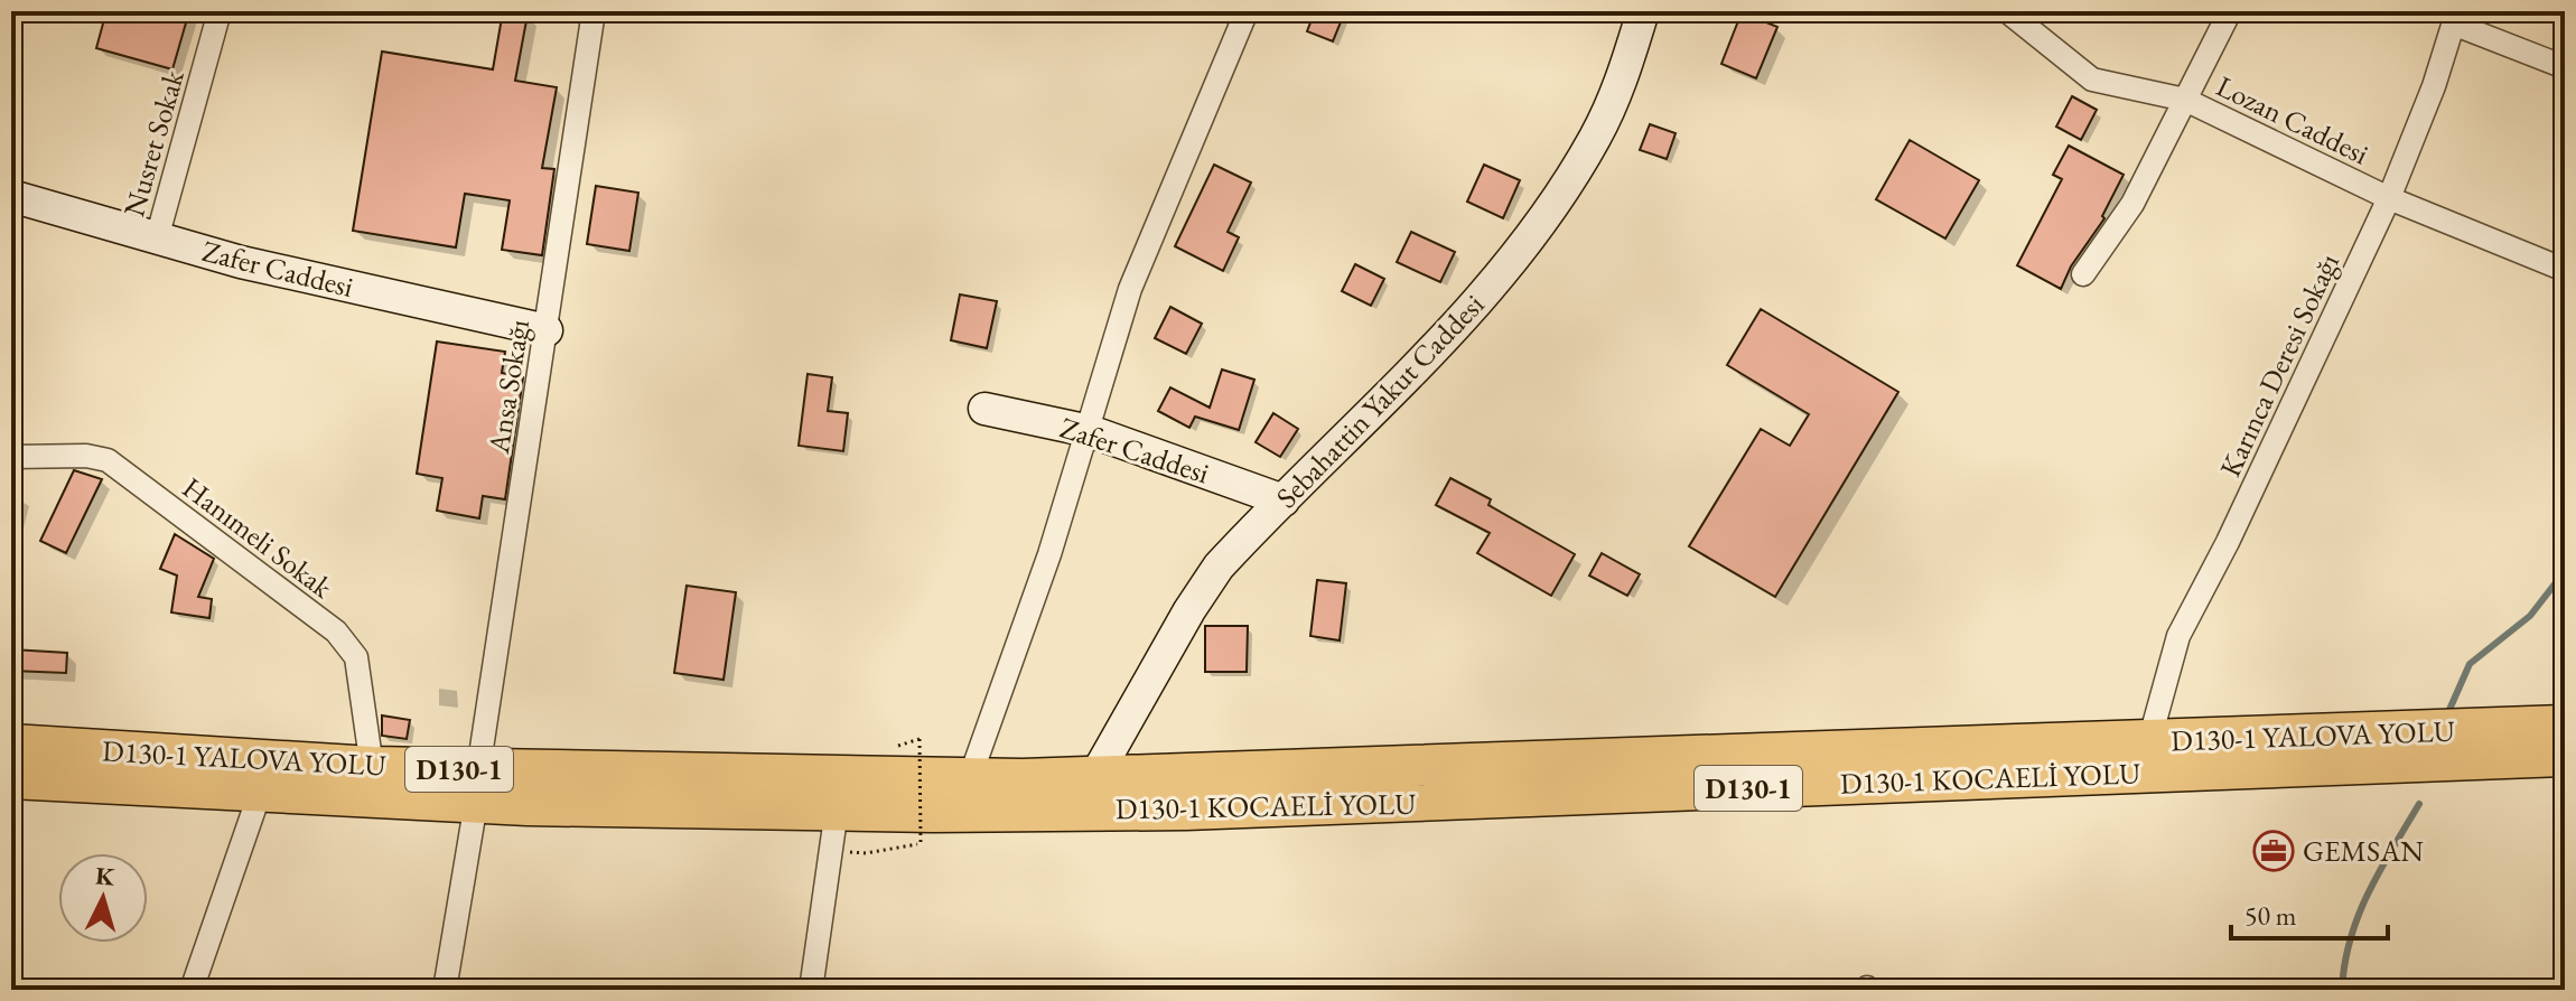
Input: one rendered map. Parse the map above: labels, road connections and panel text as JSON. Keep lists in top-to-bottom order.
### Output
{
  "streets": {
    "highway": ["D130-1 YALOVA YOLU", "D130-1", "D130-1 KOCAELİ YOLU"],
    "street": [
      "Lozan Caddesi",
      "Nusret Sokak",
      "Zafer Caddesi",
      "Karınca Deresi Sokağı",
      "Ansa Sokağı",
      "Sebahattin Yakut Caddesi",
      "Hanımeli Sokak"
    ]
  },
  "crossings": [
    ["Lozan Caddesi", "Karınca Deresi Sokağı"],
    ["Nusret Sokak", "Zafer Caddesi"],
    ["Zafer Caddesi", "Ansa Sokağı"],
    ["Zafer Caddesi", "Sebahattin Yakut Caddesi"],
    ["Karınca Deresi Sokağı", "D130-1 YALOVA YOLU"],
    ["Ansa Sokağı", "D130-1 YALOVA YOLU"],
    ["Ansa Sokağı", "D130-1"],
    ["Sebahattin Yakut Caddesi", "D130-1 YALOVA YOLU"],
    ["Hanımeli Sokak", "D130-1 YALOVA YOLU"],
    ["D130-1 YALOVA YOLU", "D130-1"],
    ["D130-1 YALOVA YOLU", "D130-1 KOCAELİ YOLU"],
    ["D130-1", "D130-1 KOCAELİ YOLU"]
  ],
  "places": {
    "office": ["GEMSAN"]
  },
  "scale_bar": "50 m",
  "north": "top"
}
